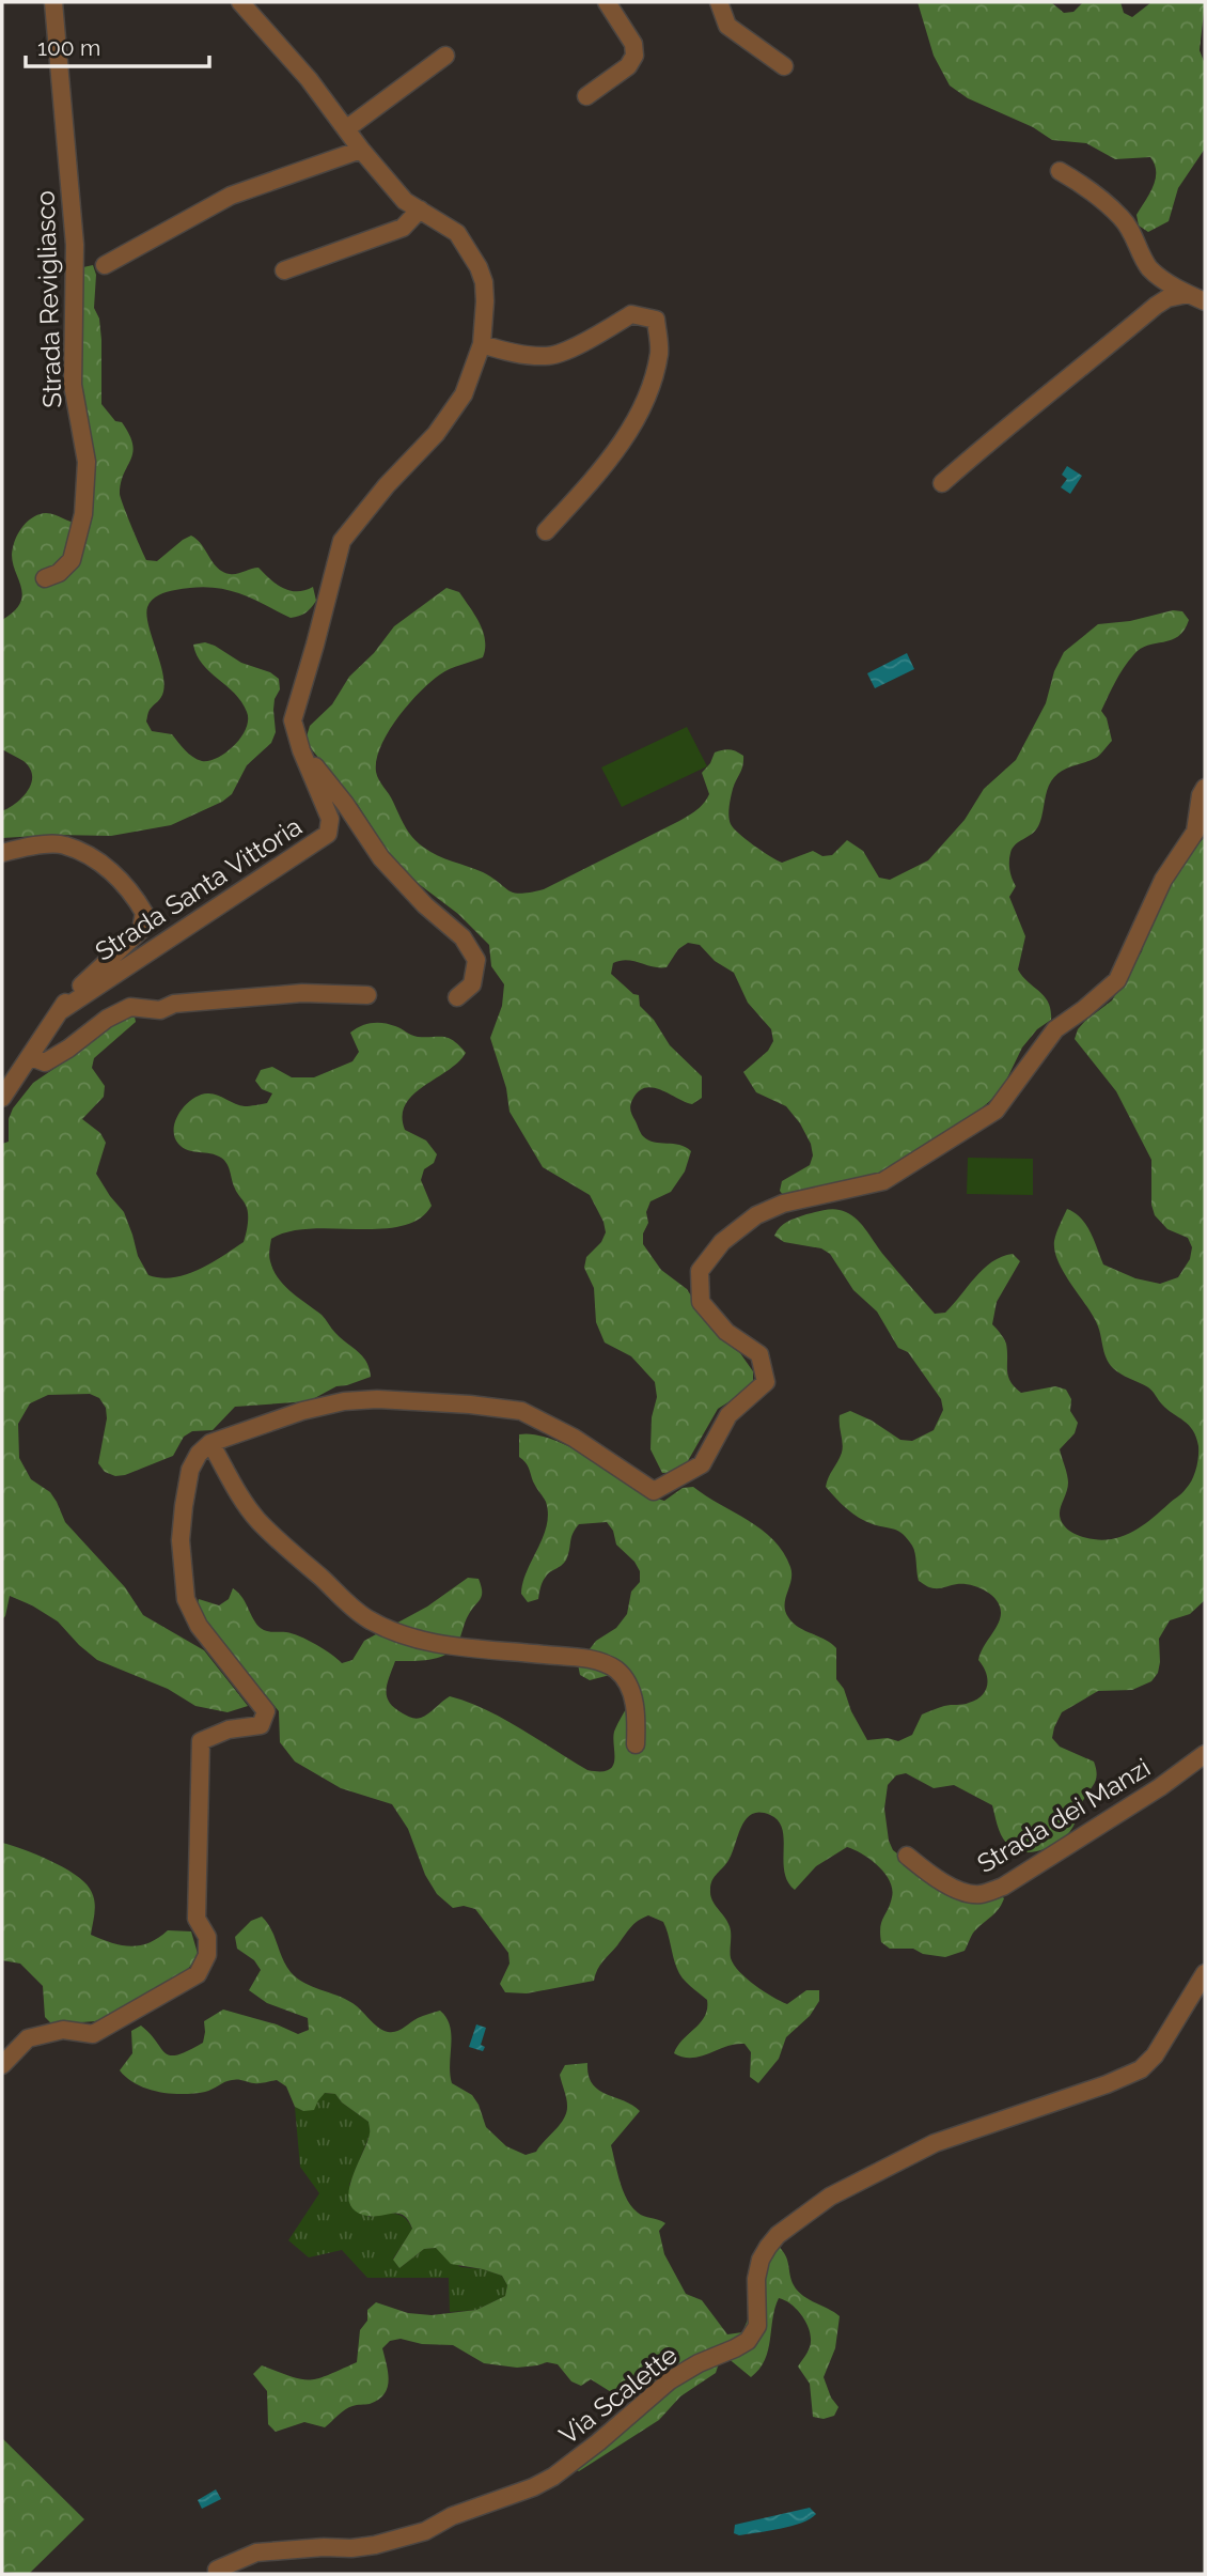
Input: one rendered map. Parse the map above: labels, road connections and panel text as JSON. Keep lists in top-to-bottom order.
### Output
{
  "streets": {
    "street": [
      "Strada Revigliasco",
      "Strada Santa Vittoria",
      "Strada dei Manzi",
      "Via Scalette"
    ]
  },
  "scale_bar": "100 m"
}
